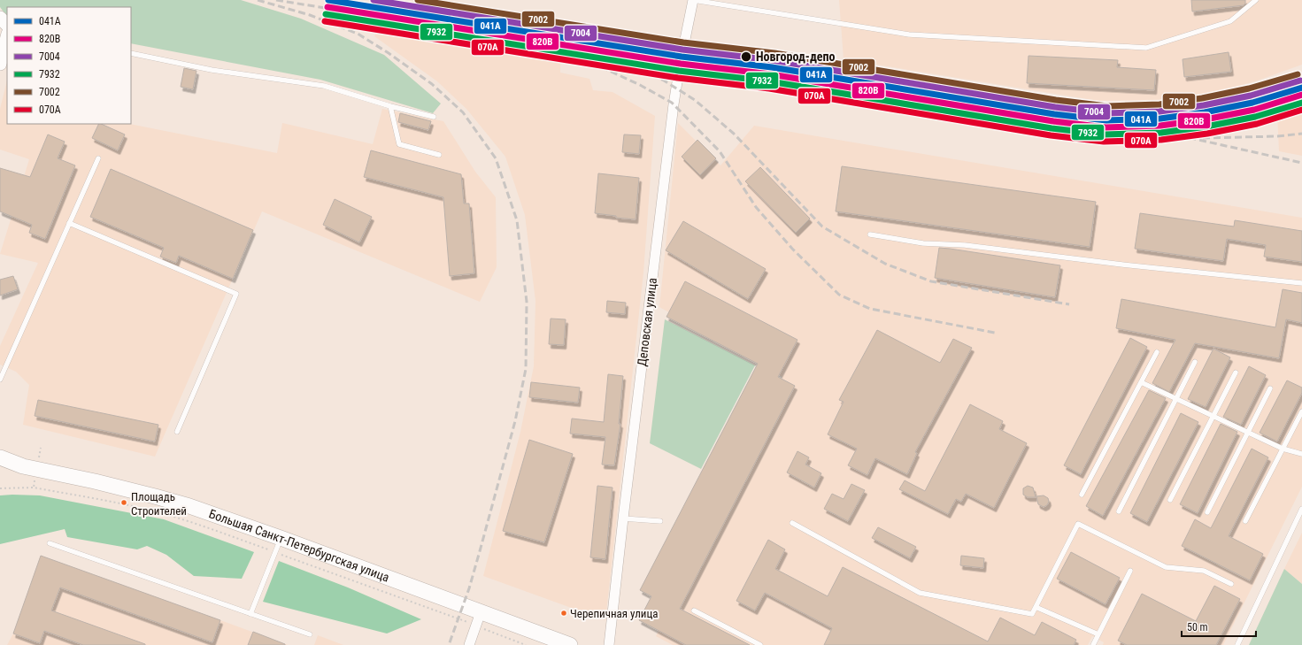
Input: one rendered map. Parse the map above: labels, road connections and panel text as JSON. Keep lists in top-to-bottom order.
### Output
{
  "streets": {
    "main road": ["Большая Санкт-Петербургская улица"],
    "street": ["Деповская улица"]
  },
  "places": ["Новгород-депо", "Площадь Строителей", "Черепичная улица"],
  "lines": [
    "transit line 041А",
    "transit line 7004",
    "transit line 7002",
    "transit line 820В",
    "transit line 7932",
    "transit line 070А"
  ],
  "legend": [
    "041А",
    "820В",
    "7004",
    "7932",
    "7002",
    "070А"
  ],
  "scale_bar": "50 m"
}
